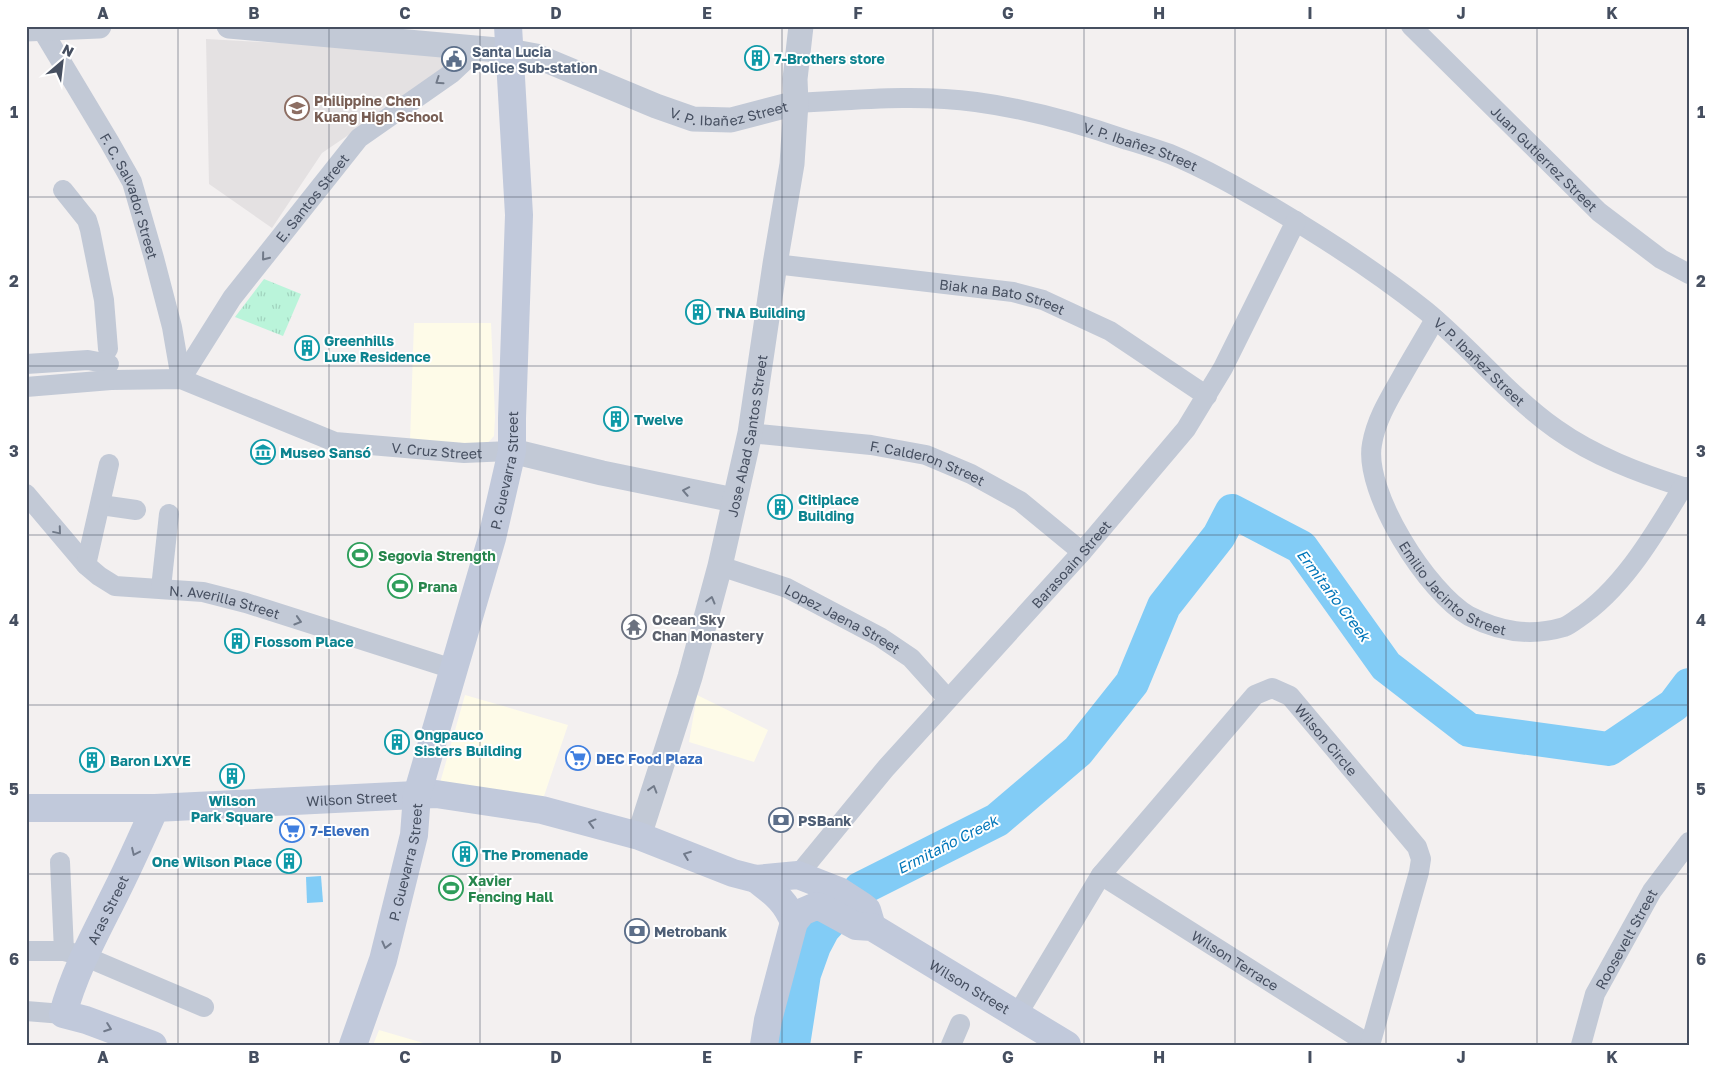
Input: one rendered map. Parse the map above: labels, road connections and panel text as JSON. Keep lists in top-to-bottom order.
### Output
{
  "streets": {
    "main road": ["P. Guevarra Street", "Wilson Street", "Aras Street"],
    "street": [
      "V. P. Ibañez Street",
      "Juan Gutierrez Street",
      "F. C. Salvador Street",
      "E. Santos Street",
      "Biak na Bato Street",
      "Jose Abad Santos Street",
      "V. Cruz Street",
      "F. Calderon Street",
      "Barasoain Street",
      "Emilio Jacinto Street",
      "N. Averilla Street",
      "Lopez Jaena Street",
      "Wilson Circle",
      "Roosevelt Street",
      "Wilson Terrace"
    ]
  },
  "crossings": [
    ["V. P. Ibañez Street", "E. Santos Street"],
    ["V. P. Ibañez Street", "Jose Abad Santos Street"],
    ["V. P. Ibañez Street", "P. Guevarra Street"],
    ["V. P. Ibañez Street", "Barasoain Street"],
    ["V. P. Ibañez Street", "Emilio Jacinto Street"],
    ["F. C. Salvador Street", "E. Santos Street"],
    ["F. C. Salvador Street", "V. Cruz Street"],
    ["E. Santos Street", "V. Cruz Street"],
    ["Biak na Bato Street", "Jose Abad Santos Street"],
    ["Biak na Bato Street", "Barasoain Street"],
    ["Jose Abad Santos Street", "V. Cruz Street"],
    ["Jose Abad Santos Street", "F. Calderon Street"],
    ["Jose Abad Santos Street", "Lopez Jaena Street"],
    ["Jose Abad Santos Street", "Wilson Street"],
    ["V. Cruz Street", "P. Guevarra Street"],
    ["F. Calderon Street", "Barasoain Street"],
    ["P. Guevarra Street", "N. Averilla Street"],
    ["P. Guevarra Street", "Wilson Street"],
    ["Barasoain Street", "Lopez Jaena Street"],
    ["Barasoain Street", "Wilson Street"],
    ["Wilson Circle", "Wilson Street"],
    ["Wilson Circle", "Wilson Terrace"],
    ["Wilson Street", "Aras Street"]
  ],
  "one_way": ["E. Santos Street", "N. Averilla Street", "Aras Street"],
  "water": ["Ermitaño Creek"],
  "places": {
    "building": [
      "7-Brothers store",
      "TNA Building",
      "Greenhills Luxe Residence",
      "Twelve",
      "Citiplace Building",
      "Flossom Place",
      "Ongpauco Sisters Building",
      "Baron LXVE",
      "Wilson Park Square",
      "The Promenade",
      "One Wilson Place"
    ],
    "public building": ["Santa Lucia Police Sub-station"],
    "school or university": ["Philippine Chen Kuang High School"],
    "museum": ["Museo Sansó"],
    "sports": ["Segovia Strength", "Prana", "Xavier Fencing Hall"],
    "temple": ["Ocean Sky Chan Monastery"],
    "supermarket": ["DEC Food Plaza", "7-Eleven"],
    "bank": ["PSBank", "Metrobank"]
  },
  "north": "top right",
  "grid": {
    "columns": [
      "A",
      "B",
      "C",
      "D",
      "E",
      "F",
      "G",
      "H",
      "I",
      "J",
      "K"
    ],
    "rows": [
      "1",
      "2",
      "3",
      "4",
      "5",
      "6"
    ]
  }
}
